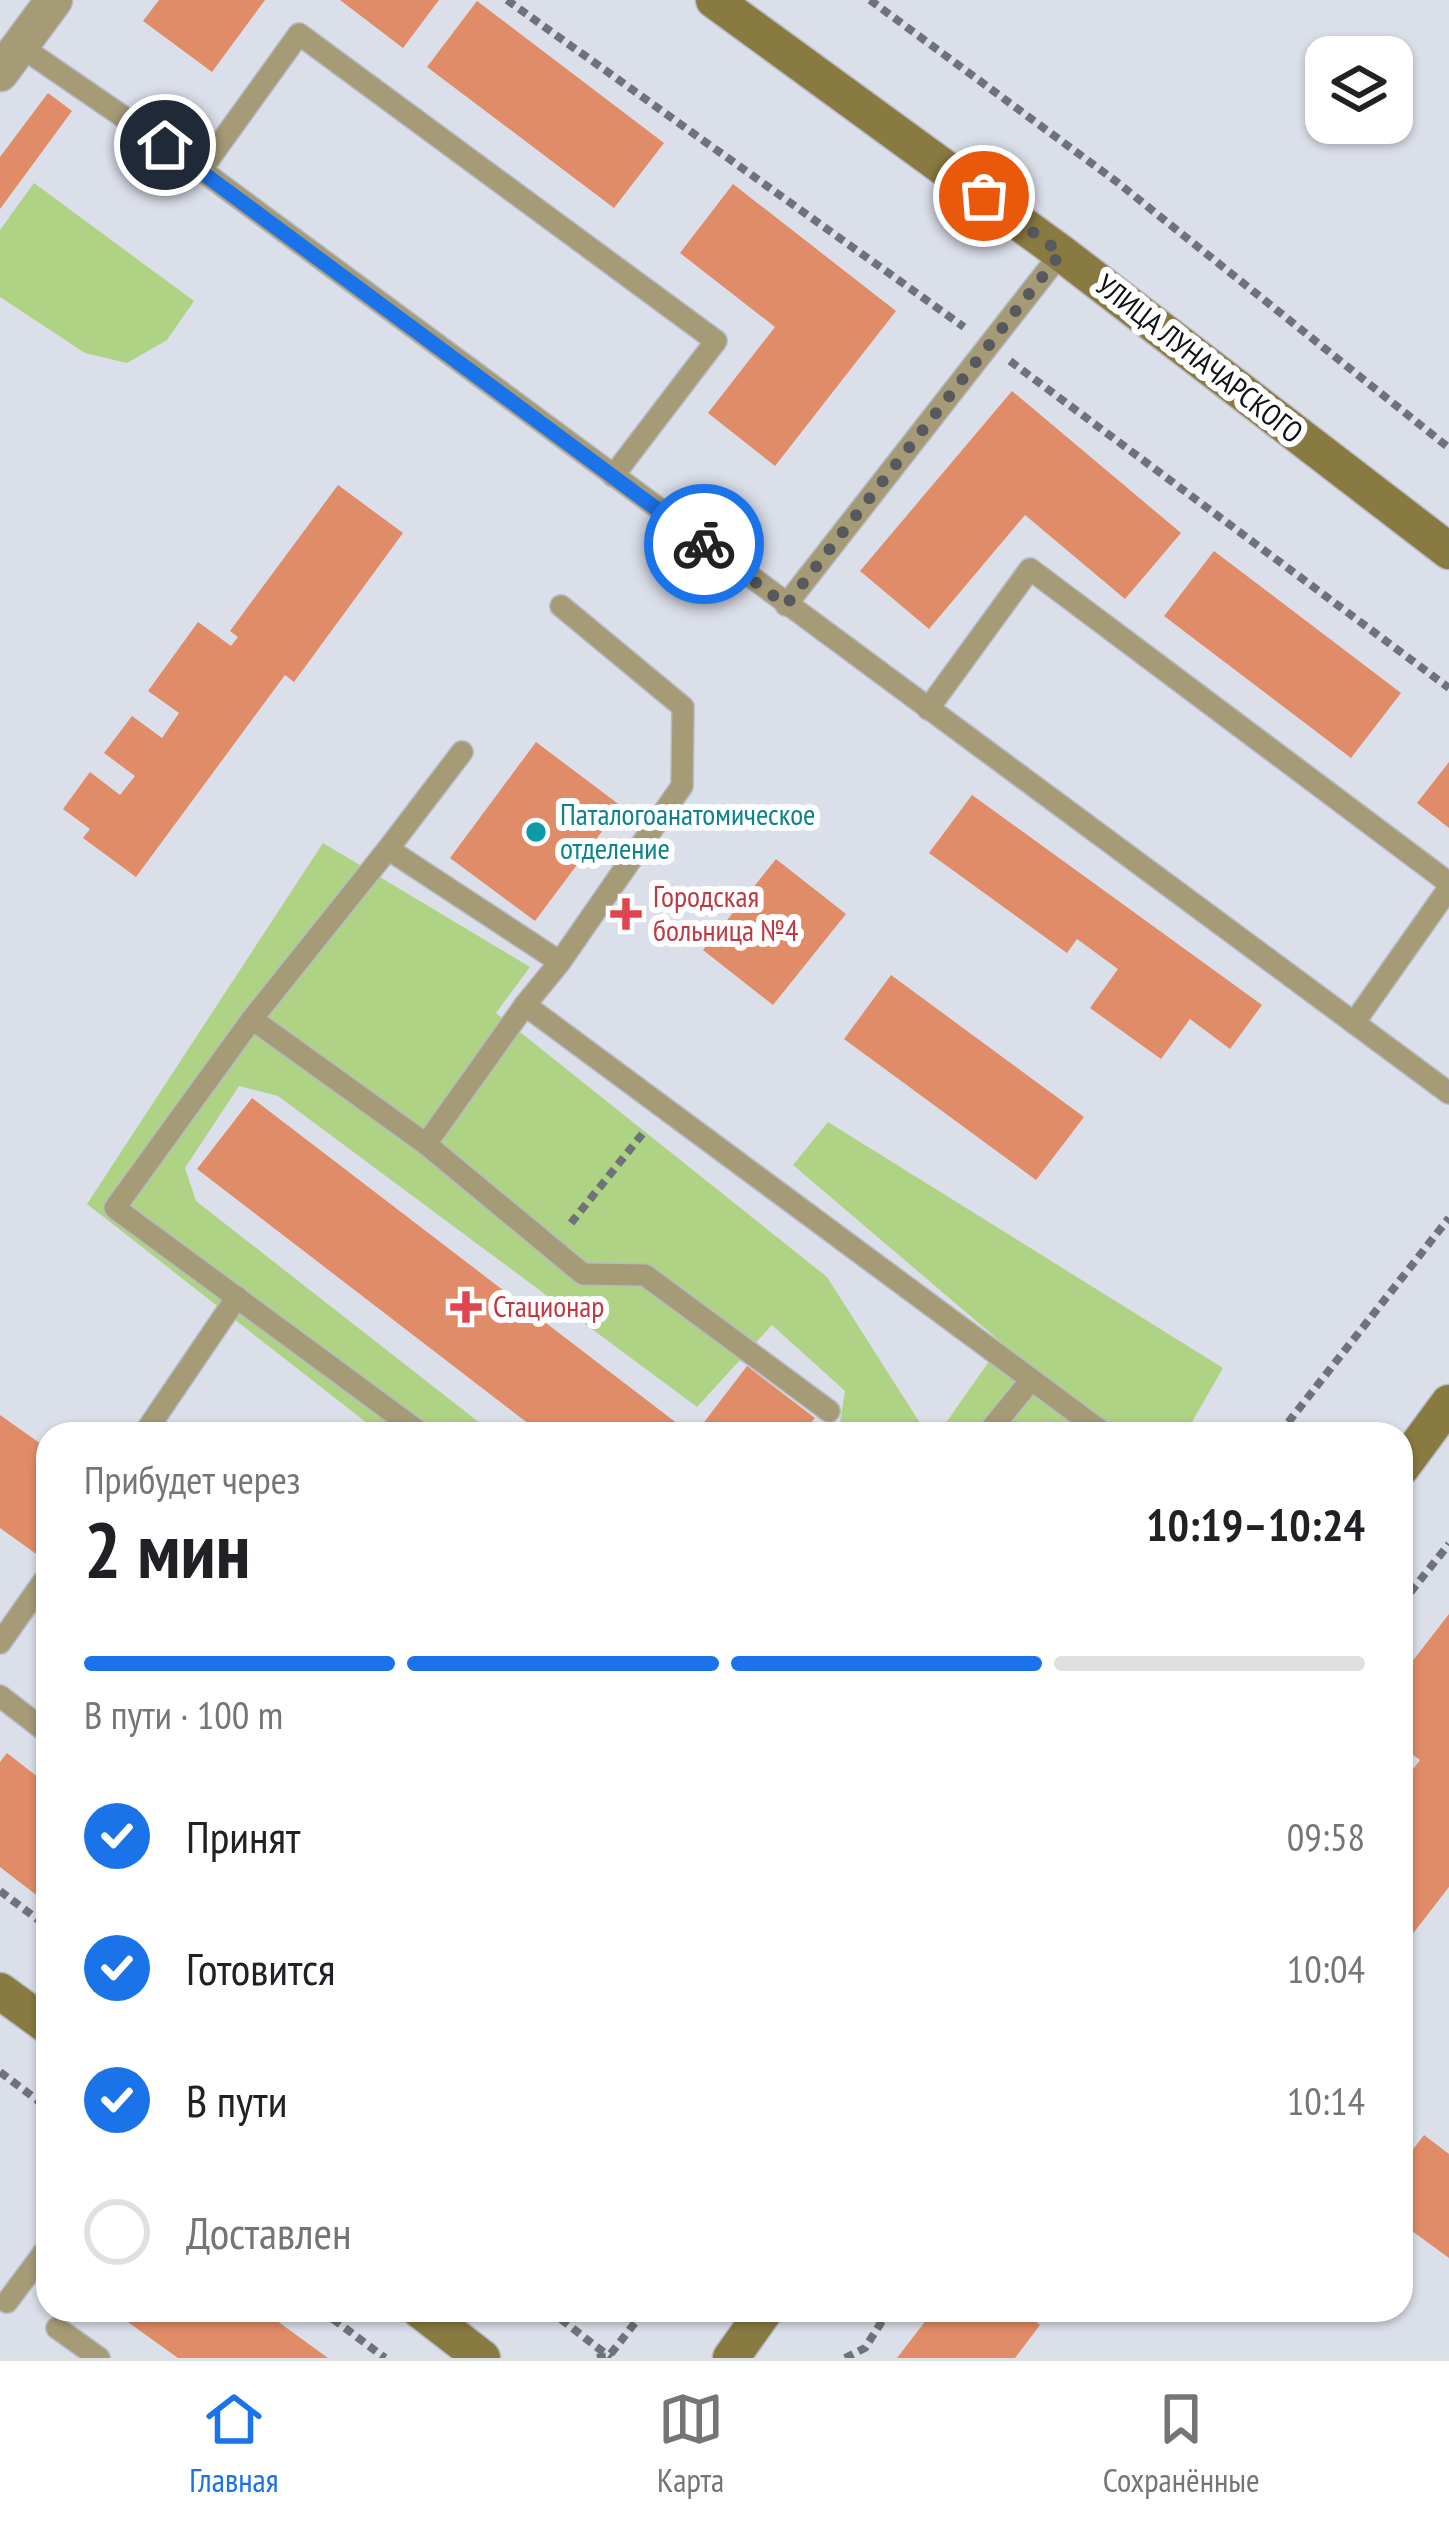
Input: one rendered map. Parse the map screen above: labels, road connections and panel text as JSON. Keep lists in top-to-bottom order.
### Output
{
  "streets": {
    "main road": ["УЛИЦА ЛУНАЧАРСКОГО"]
  },
  "places": {
    "other": ["Паталогоанатомическое отделение"],
    "health": ["Городская больница №4", "Стационар"]
  },
  "page": {
    "heading": ["2 мин", "Прибудет через", "10:19–10:24"],
    "bar": "В пути · 100 m",
    "list": [
      ["Принят", "09:58"],
      ["Готовится", "10:04"],
      ["В пути", "10:14"],
      "Доставлен"
    ],
    "tabs": ["Главная", "Карта", "Сохранённые"]
  }
}
